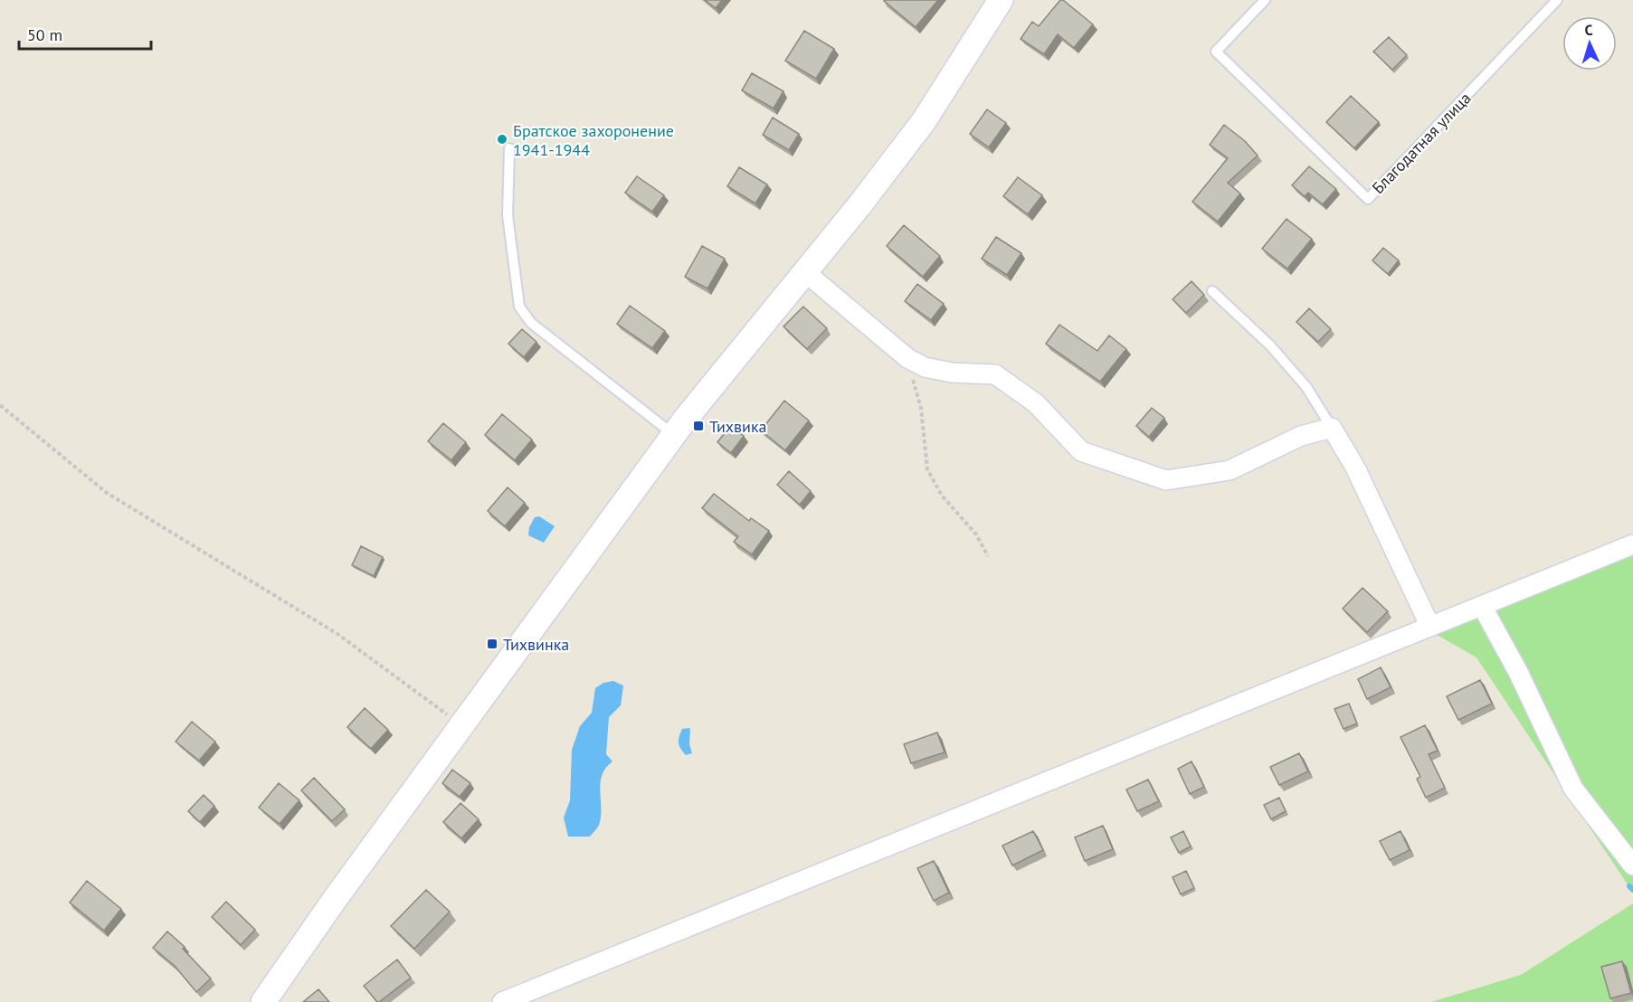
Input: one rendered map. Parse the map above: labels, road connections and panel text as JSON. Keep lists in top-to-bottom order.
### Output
{
  "streets": {
    "lane": ["Благодатная улица"]
  },
  "places": {
    "other": ["Братское захоронение 1941-1944"],
    "transit": ["Тихвика", "Тихвинка"]
  },
  "scale_bar": "50 m",
  "north": "top"
}
